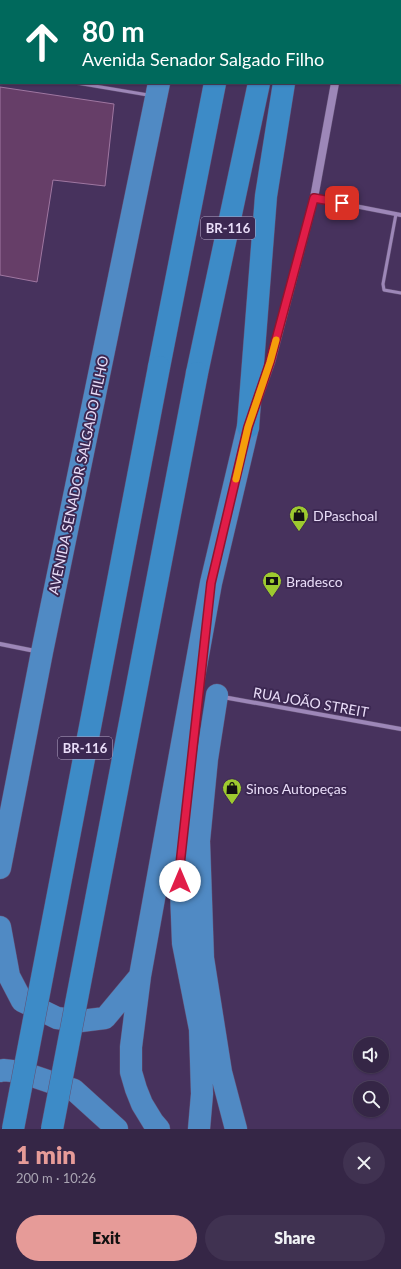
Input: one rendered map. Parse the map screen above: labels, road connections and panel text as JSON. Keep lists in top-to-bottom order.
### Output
{
  "streets": {
    "highway": ["BR-116", "AVENIDA SENADOR SALGADO FILHO"],
    "street": ["RUA JOÃO STREIT"]
  },
  "places": {
    "shop": ["DPaschoal", "Sinos Autopeças"],
    "bank": ["Bradesco"]
  },
  "page": {
    "turn": ["80 m", "Avenida Senador Salgado Filho"],
    "heading": ["1 min", "200 m · 10:26"],
    "buttons": ["Exit", "Share"]
  }
}
